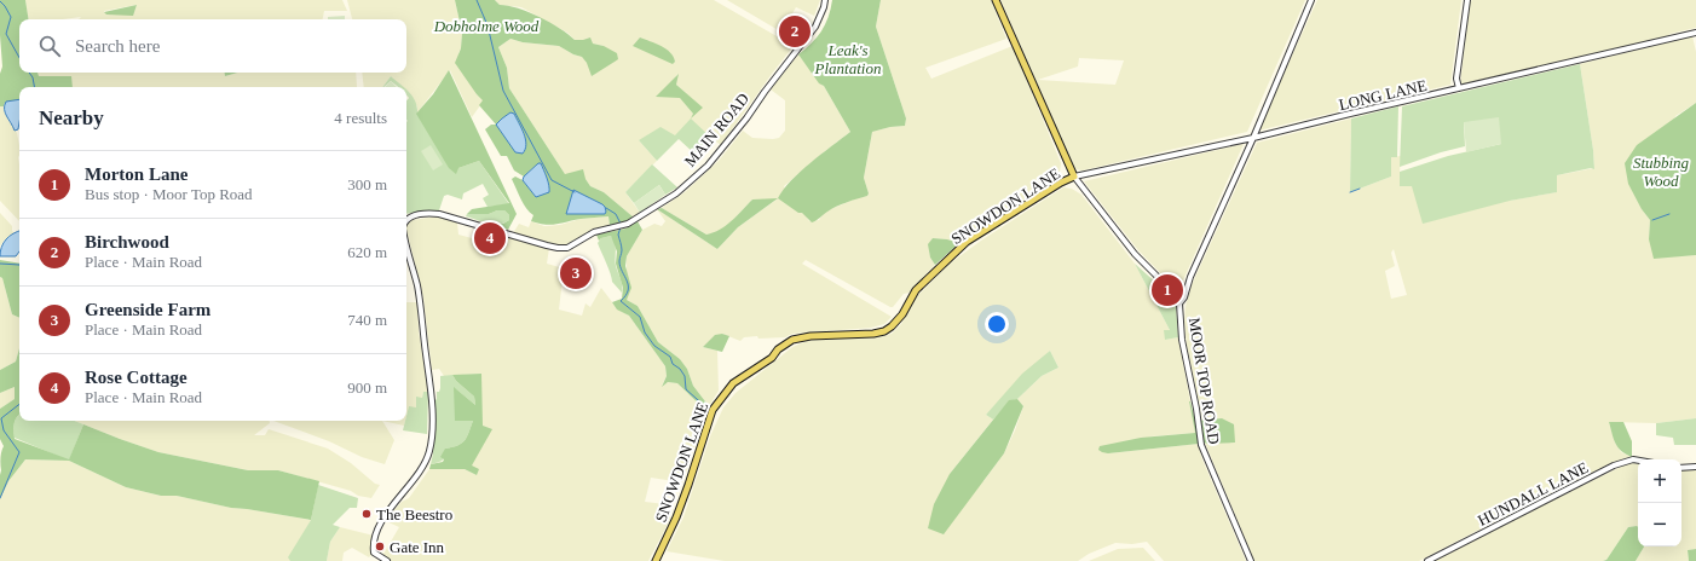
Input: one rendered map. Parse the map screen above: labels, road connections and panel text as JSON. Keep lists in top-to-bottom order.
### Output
{
  "streets": {
    "main road": ["SNOWDON LANE"],
    "street": [
      "LONG LANE",
      "MAIN ROAD",
      "MOOR TOP ROAD",
      "HUNDALL LANE"
    ]
  },
  "crossings": [
    ["LONG LANE", "SNOWDON LANE"],
    ["LONG LANE", "MOOR TOP ROAD"],
    ["SNOWDON LANE", "MOOR TOP ROAD"]
  ],
  "parks": ["Dobholme Wood", "Leak's Plantation", "Stubbing Wood"],
  "places": ["The Beestro", "Gate Inn"],
  "page": {
    "pins": [
      "2",
      "4",
      "3",
      "1"
    ],
    "search": "Search here",
    "heading": ["Nearby", "4 results"],
    "list": [
      {
        "mark": "1",
        "name": "Morton Lane",
        "note": "Bus stop · Moor Top Road",
        "value": "300 m"
      },
      {
        "mark": "2",
        "name": "Birchwood",
        "note": "Place · Main Road",
        "value": "620 m"
      },
      {
        "mark": "3",
        "name": "Greenside Farm",
        "note": "Place · Main Road",
        "value": "740 m"
      },
      {
        "mark": "4",
        "name": "Rose Cottage",
        "note": "Place · Main Road",
        "value": "900 m"
      }
    ],
    "map_buttons": ["+", "−"]
  }
}
